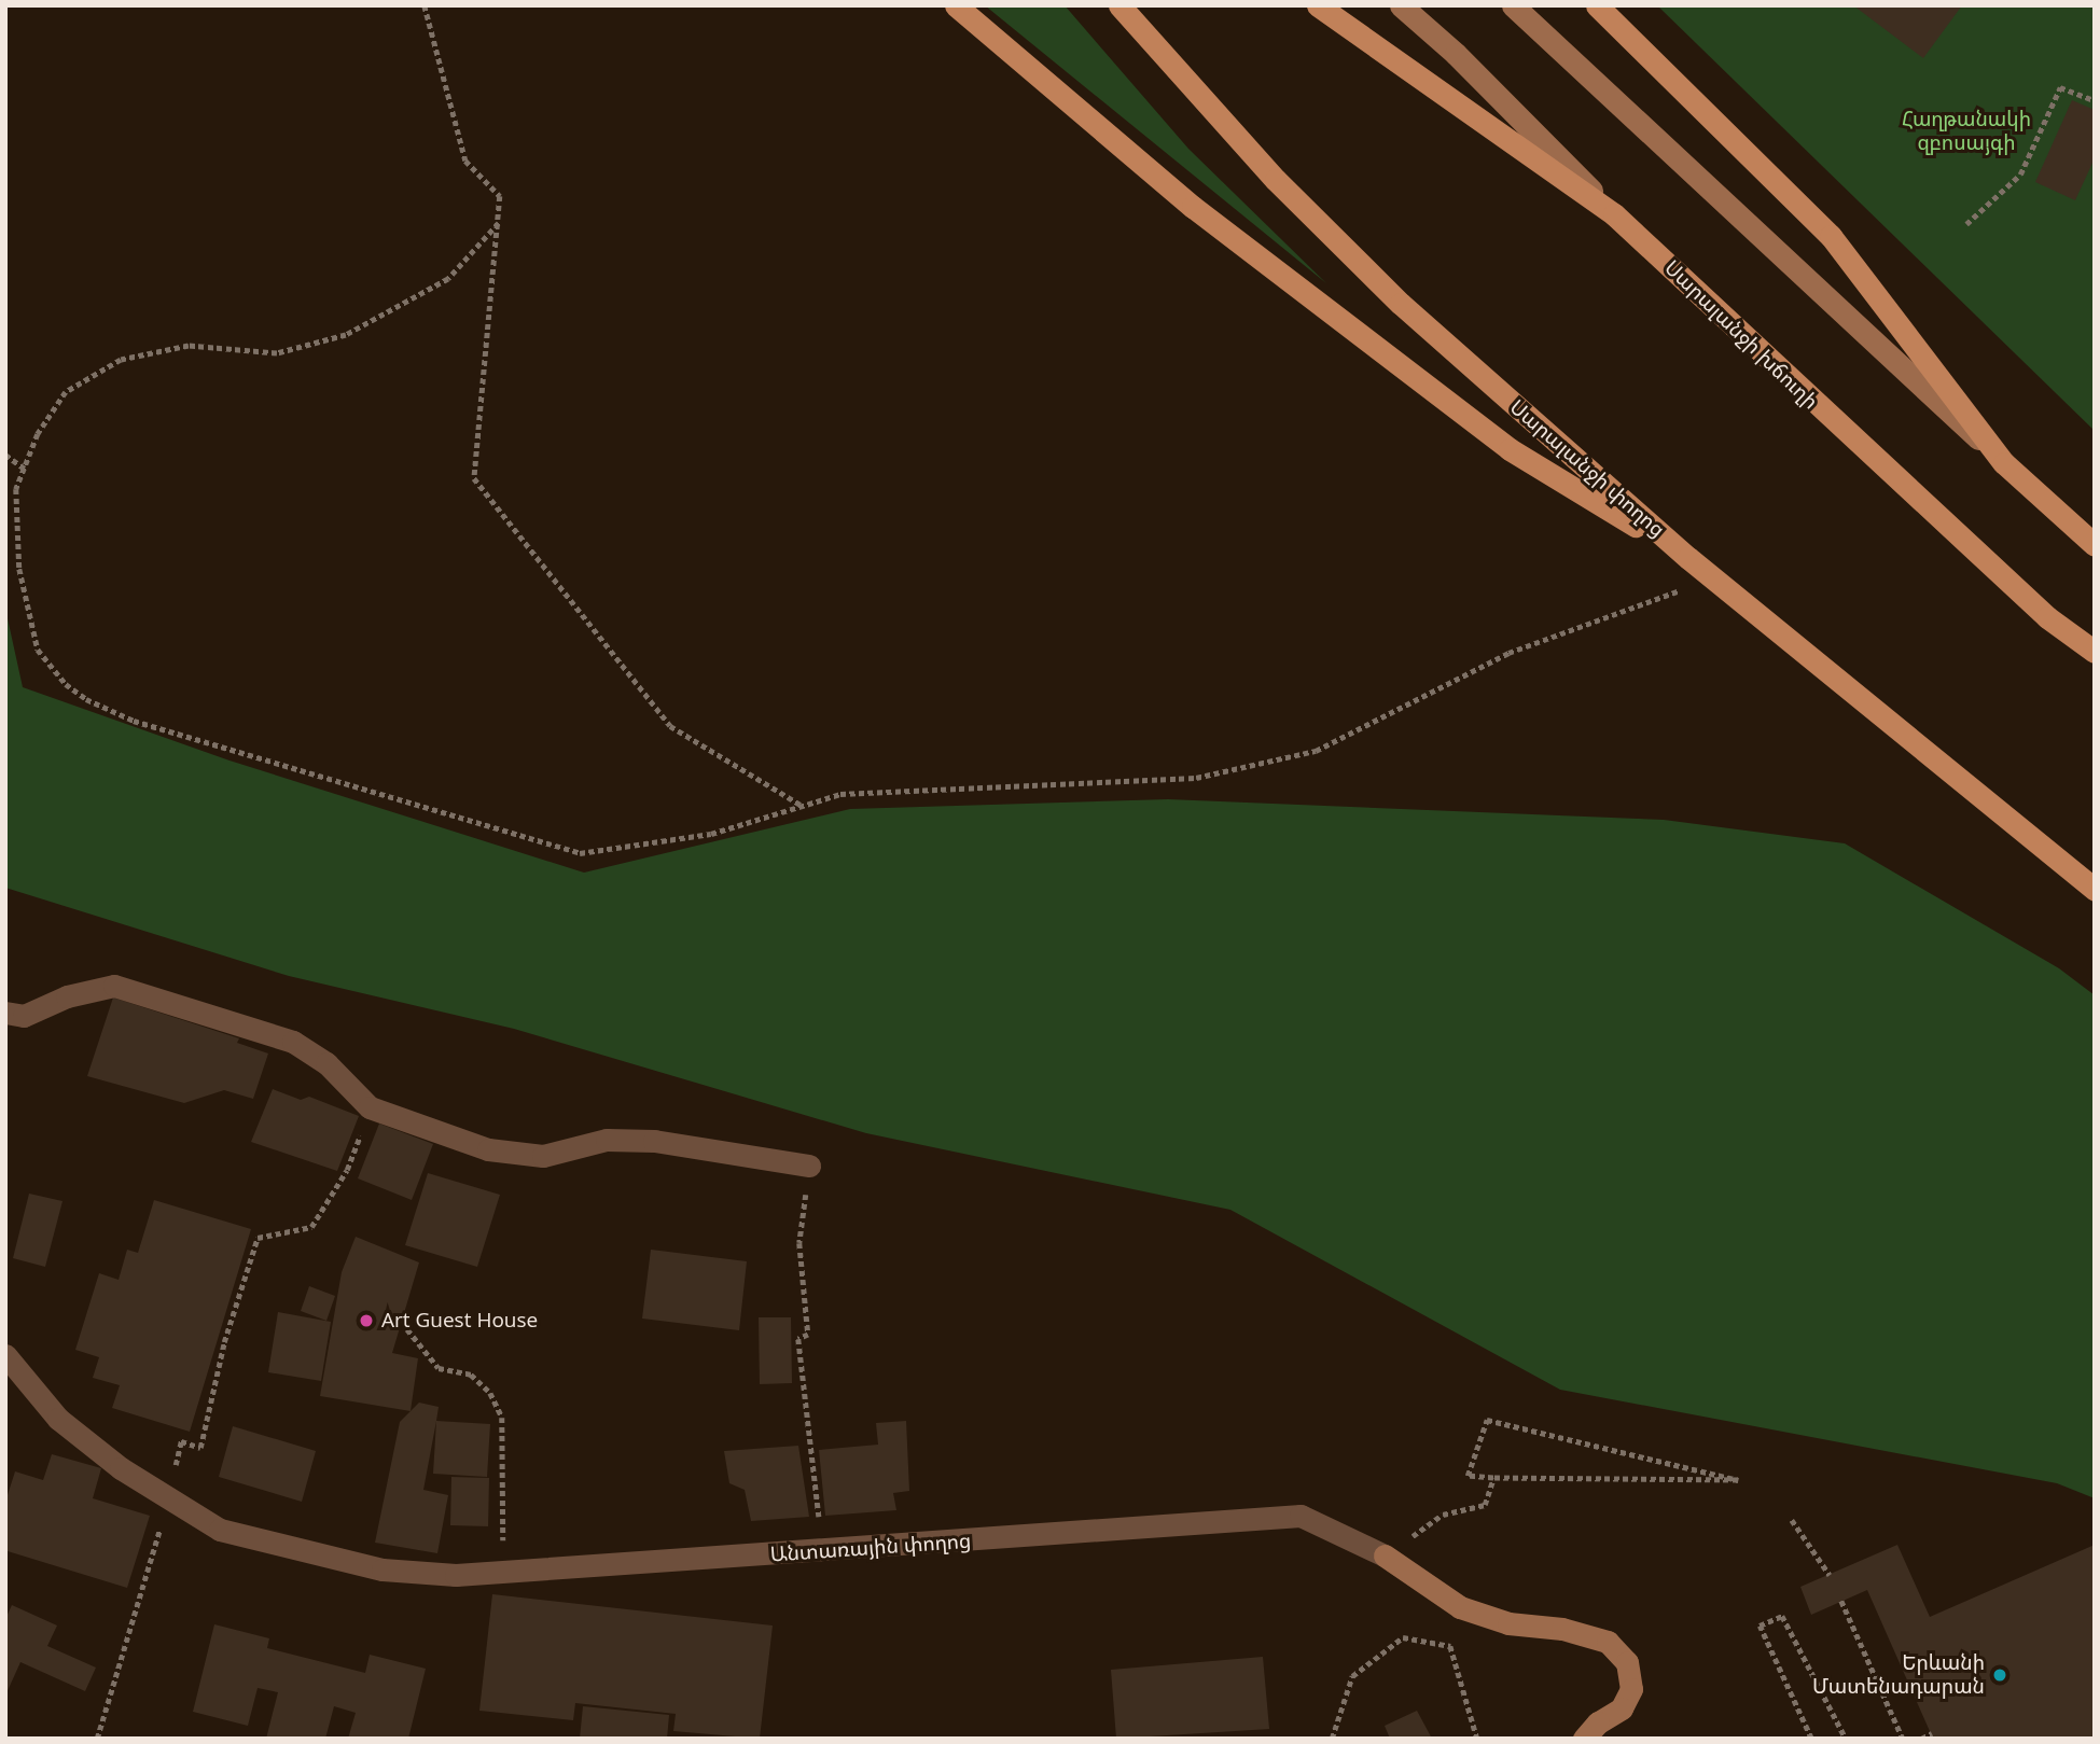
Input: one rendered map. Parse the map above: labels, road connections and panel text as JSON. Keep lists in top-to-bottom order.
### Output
{
  "streets": {
    "main road": ["Սարալանջի խճուղի", "Սարալանջի փողոց", "Անտառային փողոց"]
  },
  "parks": ["Հաղթանակի զբոսայգի"],
  "places": ["Art Guest House", "Երևանի Մատենադարան"]
}
